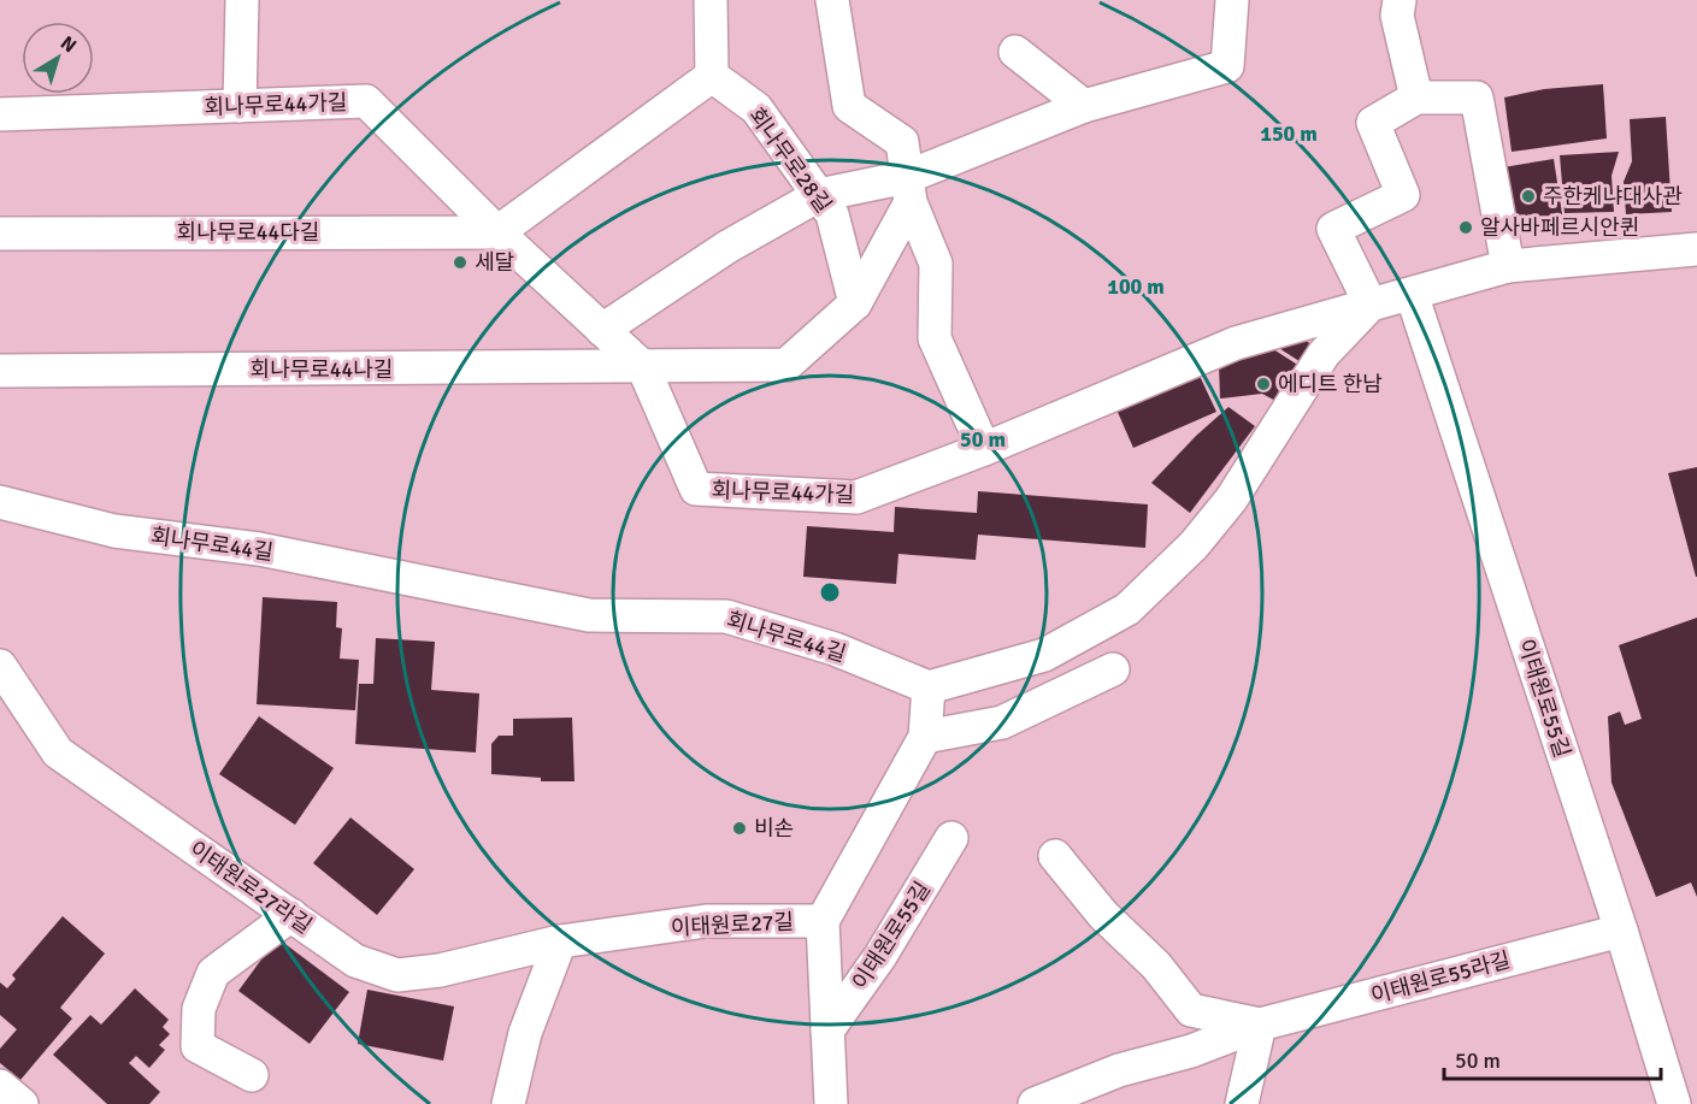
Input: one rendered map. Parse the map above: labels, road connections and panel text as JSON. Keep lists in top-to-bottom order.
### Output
{
  "streets": {
    "street": [
      "회나무로44가길",
      "회나무로28길",
      "회나무로44다길",
      "회나무로44나길",
      "회나무로44길",
      "이태원로55길",
      "이태원로27라길",
      "이태원로27길",
      "이태원로55라길"
    ]
  },
  "crossings": [
    ["회나무로44가길", "회나무로44다길"],
    ["회나무로44가길", "회나무로44나길"],
    ["회나무로44길", "이태원로27길"],
    ["이태원로55길", "이태원로27길"],
    ["이태원로55길", "이태원로55라길"],
    ["이태원로27라길", "이태원로27길"]
  ],
  "places": [
    "주한케냐대사관",
    "알사바페르시안퀸",
    "세달",
    "에디트 한남",
    "비손"
  ],
  "scale_bar": "50 m",
  "north": "top right",
  "rings": ["150 m", "100 m", "50 m"]
}
